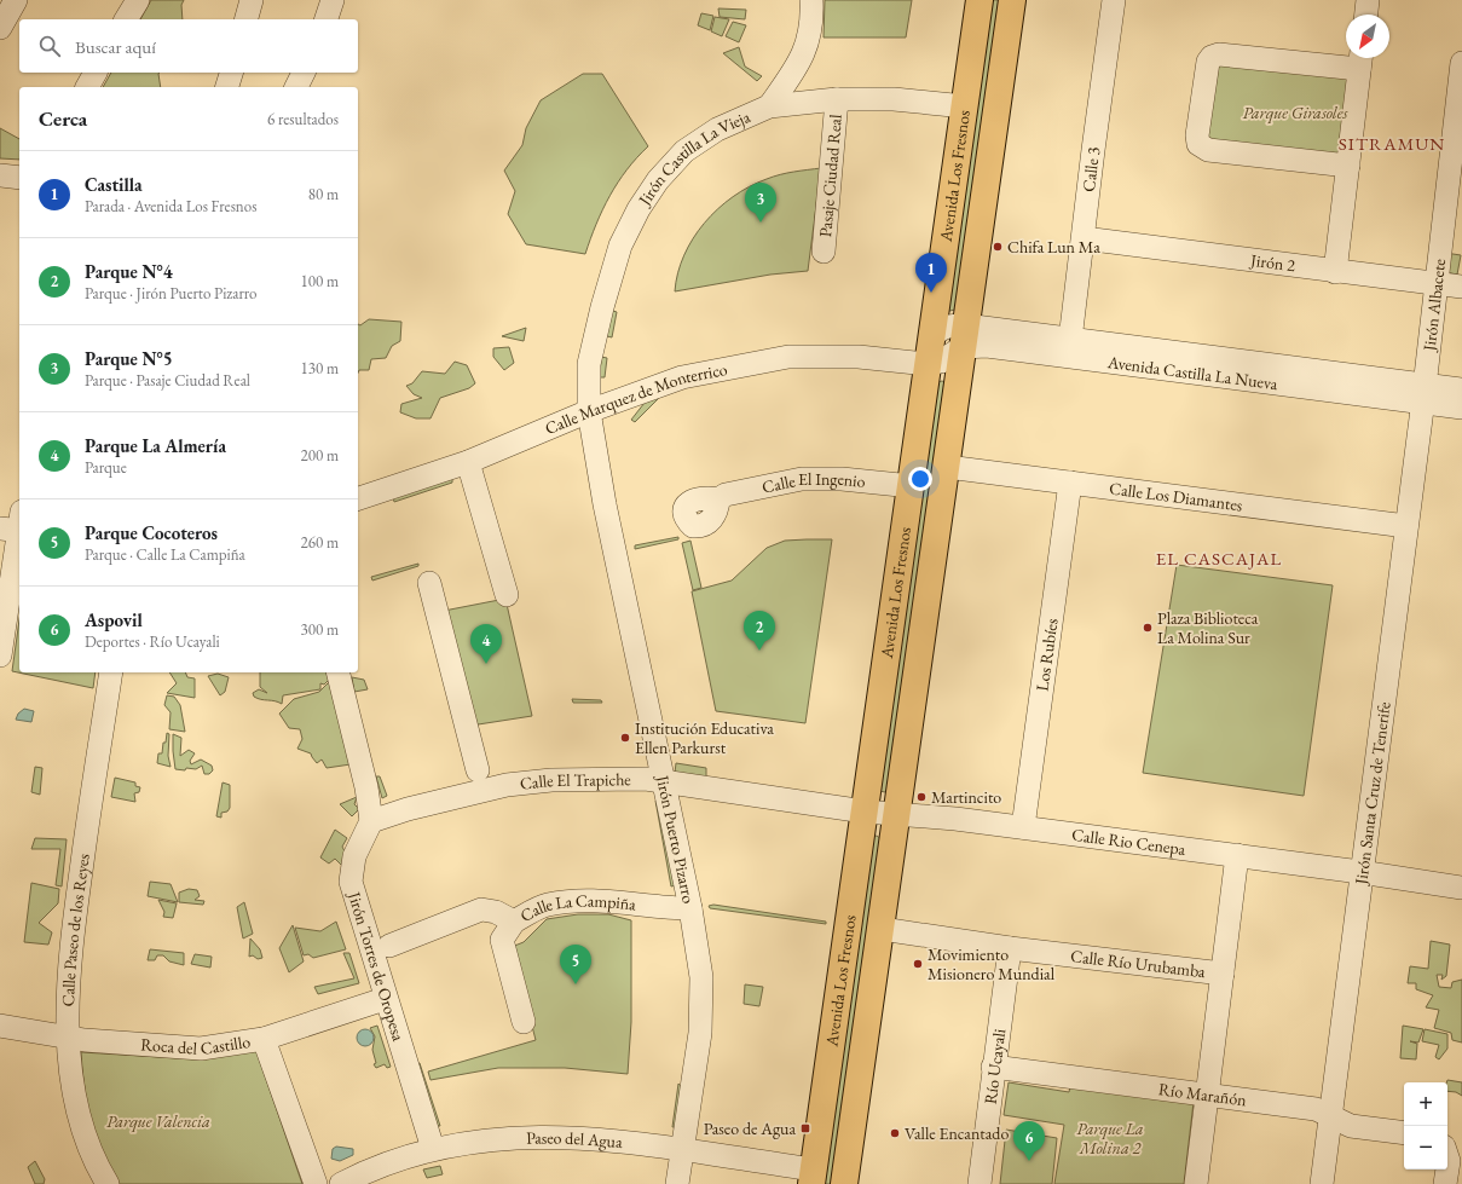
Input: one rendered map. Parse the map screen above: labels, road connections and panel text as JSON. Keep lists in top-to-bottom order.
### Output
{
  "streets": {
    "main road": ["Avenida Los Fresnos"],
    "street": [
      "Jirón Castilla La Vieja",
      "Calle 3",
      "Pasaje Ciudad Real",
      "Jirón 2",
      "Jirón Albacete",
      "Avenida Castilla La Nueva",
      "Calle Marquez de Monterrico",
      "Calle El Ingenio",
      "Calle Los Diamantes",
      "Los Rubíes",
      "Calle El Trapiche",
      "Jirón Santa Cruz de Tenerife",
      "Jirón Puerto Pizarro",
      "Calle Rio Cenepa",
      "Calle La Campiña",
      "Calle Paseo de los Reyes",
      "Calle Río Urubamba",
      "Jirón Torres de Oropesa",
      "Roca del Castillo",
      "Río Ucayali",
      "Río Marañón",
      "Paseo del Agua"
    ]
  },
  "crossings": [
    ["Jirón Castilla La Vieja", "Pasaje Ciudad Real"],
    ["Jirón Castilla La Vieja", "Avenida Los Fresnos"],
    ["Jirón Castilla La Vieja", "Calle Marquez de Monterrico"],
    ["Jirón Castilla La Vieja", "Jirón Puerto Pizarro"],
    ["Calle 3", "Jirón 2"],
    ["Calle 3", "Avenida Castilla La Nueva"],
    ["Avenida Los Fresnos", "Avenida Castilla La Nueva"],
    ["Avenida Los Fresnos", "Calle Marquez de Monterrico"],
    ["Avenida Los Fresnos", "Calle El Ingenio"],
    ["Avenida Los Fresnos", "Calle Los Diamantes"],
    ["Avenida Los Fresnos", "Calle El Trapiche"],
    ["Avenida Los Fresnos", "Calle Rio Cenepa"],
    ["Avenida Los Fresnos", "Calle Río Urubamba"],
    ["Avenida Los Fresnos", "Paseo del Agua"],
    ["Jirón 2", "Jirón Albacete"],
    ["Jirón Albacete", "Avenida Castilla La Nueva"],
    ["Jirón Albacete", "Jirón Santa Cruz de Tenerife"],
    ["Avenida Castilla La Nueva", "Jirón Santa Cruz de Tenerife"],
    ["Calle Marquez de Monterrico", "Jirón Puerto Pizarro"],
    ["Calle Los Diamantes", "Los Rubíes"],
    ["Calle Los Diamantes", "Jirón Santa Cruz de Tenerife"],
    ["Los Rubíes", "Calle Rio Cenepa"],
    ["Calle El Trapiche", "Jirón Puerto Pizarro"],
    ["Calle El Trapiche", "Calle Rio Cenepa"],
    ["Calle El Trapiche", "Jirón Torres de Oropesa"],
    ["Jirón Santa Cruz de Tenerife", "Calle Rio Cenepa"],
    ["Jirón Santa Cruz de Tenerife", "Río Marañón"],
    ["Jirón Puerto Pizarro", "Calle La Campiña"],
    ["Jirón Puerto Pizarro", "Paseo del Agua"],
    ["Calle Paseo de los Reyes", "Roca del Castillo"],
    ["Calle Río Urubamba", "Río Ucayali"],
    ["Jirón Torres de Oropesa", "Roca del Castillo"],
    ["Jirón Torres de Oropesa", "Paseo del Agua"],
    ["Río Ucayali", "Río Marañón"]
  ],
  "districts": ["SITRAMUN", "EL CASCAJAL"],
  "parks": ["Parque Girasoles", "Parque Valencia", "Parque La Molina 2"],
  "places": {
    "other": [
      "Chifa Lun Ma",
      "Plaza Biblioteca La Molina Sur",
      "Institución Educativa Ellen Parkurst",
      "Martincito",
      "Movimiento Misionero Mundial",
      "Valle Encantado"
    ],
    "transit": ["Paseo de Agua"]
  },
  "north": "bottom left",
  "page": {
    "search": "Buscar aquí",
    "heading": ["Cerca", "6 resultados"],
    "list": [
      {
        "mark": "1",
        "name": "Castilla",
        "note": "Parada · Avenida Los Fresnos",
        "value": "80 m"
      },
      {
        "mark": "2",
        "name": "Parque N°4",
        "note": "Parque · Jirón Puerto Pizarro",
        "value": "100 m"
      },
      {
        "mark": "3",
        "name": "Parque N°5",
        "note": "Parque · Pasaje Ciudad Real",
        "value": "130 m"
      },
      {
        "mark": "4",
        "name": "Parque La Almería",
        "note": "Parque",
        "value": "200 m"
      },
      {
        "mark": "5",
        "name": "Parque Cocoteros",
        "note": "Parque · Calle La Campiña",
        "value": "260 m"
      },
      {
        "mark": "6",
        "name": "Aspovil",
        "note": "Deportes · Río Ucayali",
        "value": "300 m"
      }
    ],
    "pins": [
      "3",
      "1",
      "2",
      "4",
      "5",
      "6"
    ],
    "map_buttons": ["+", "−"]
  }
}
